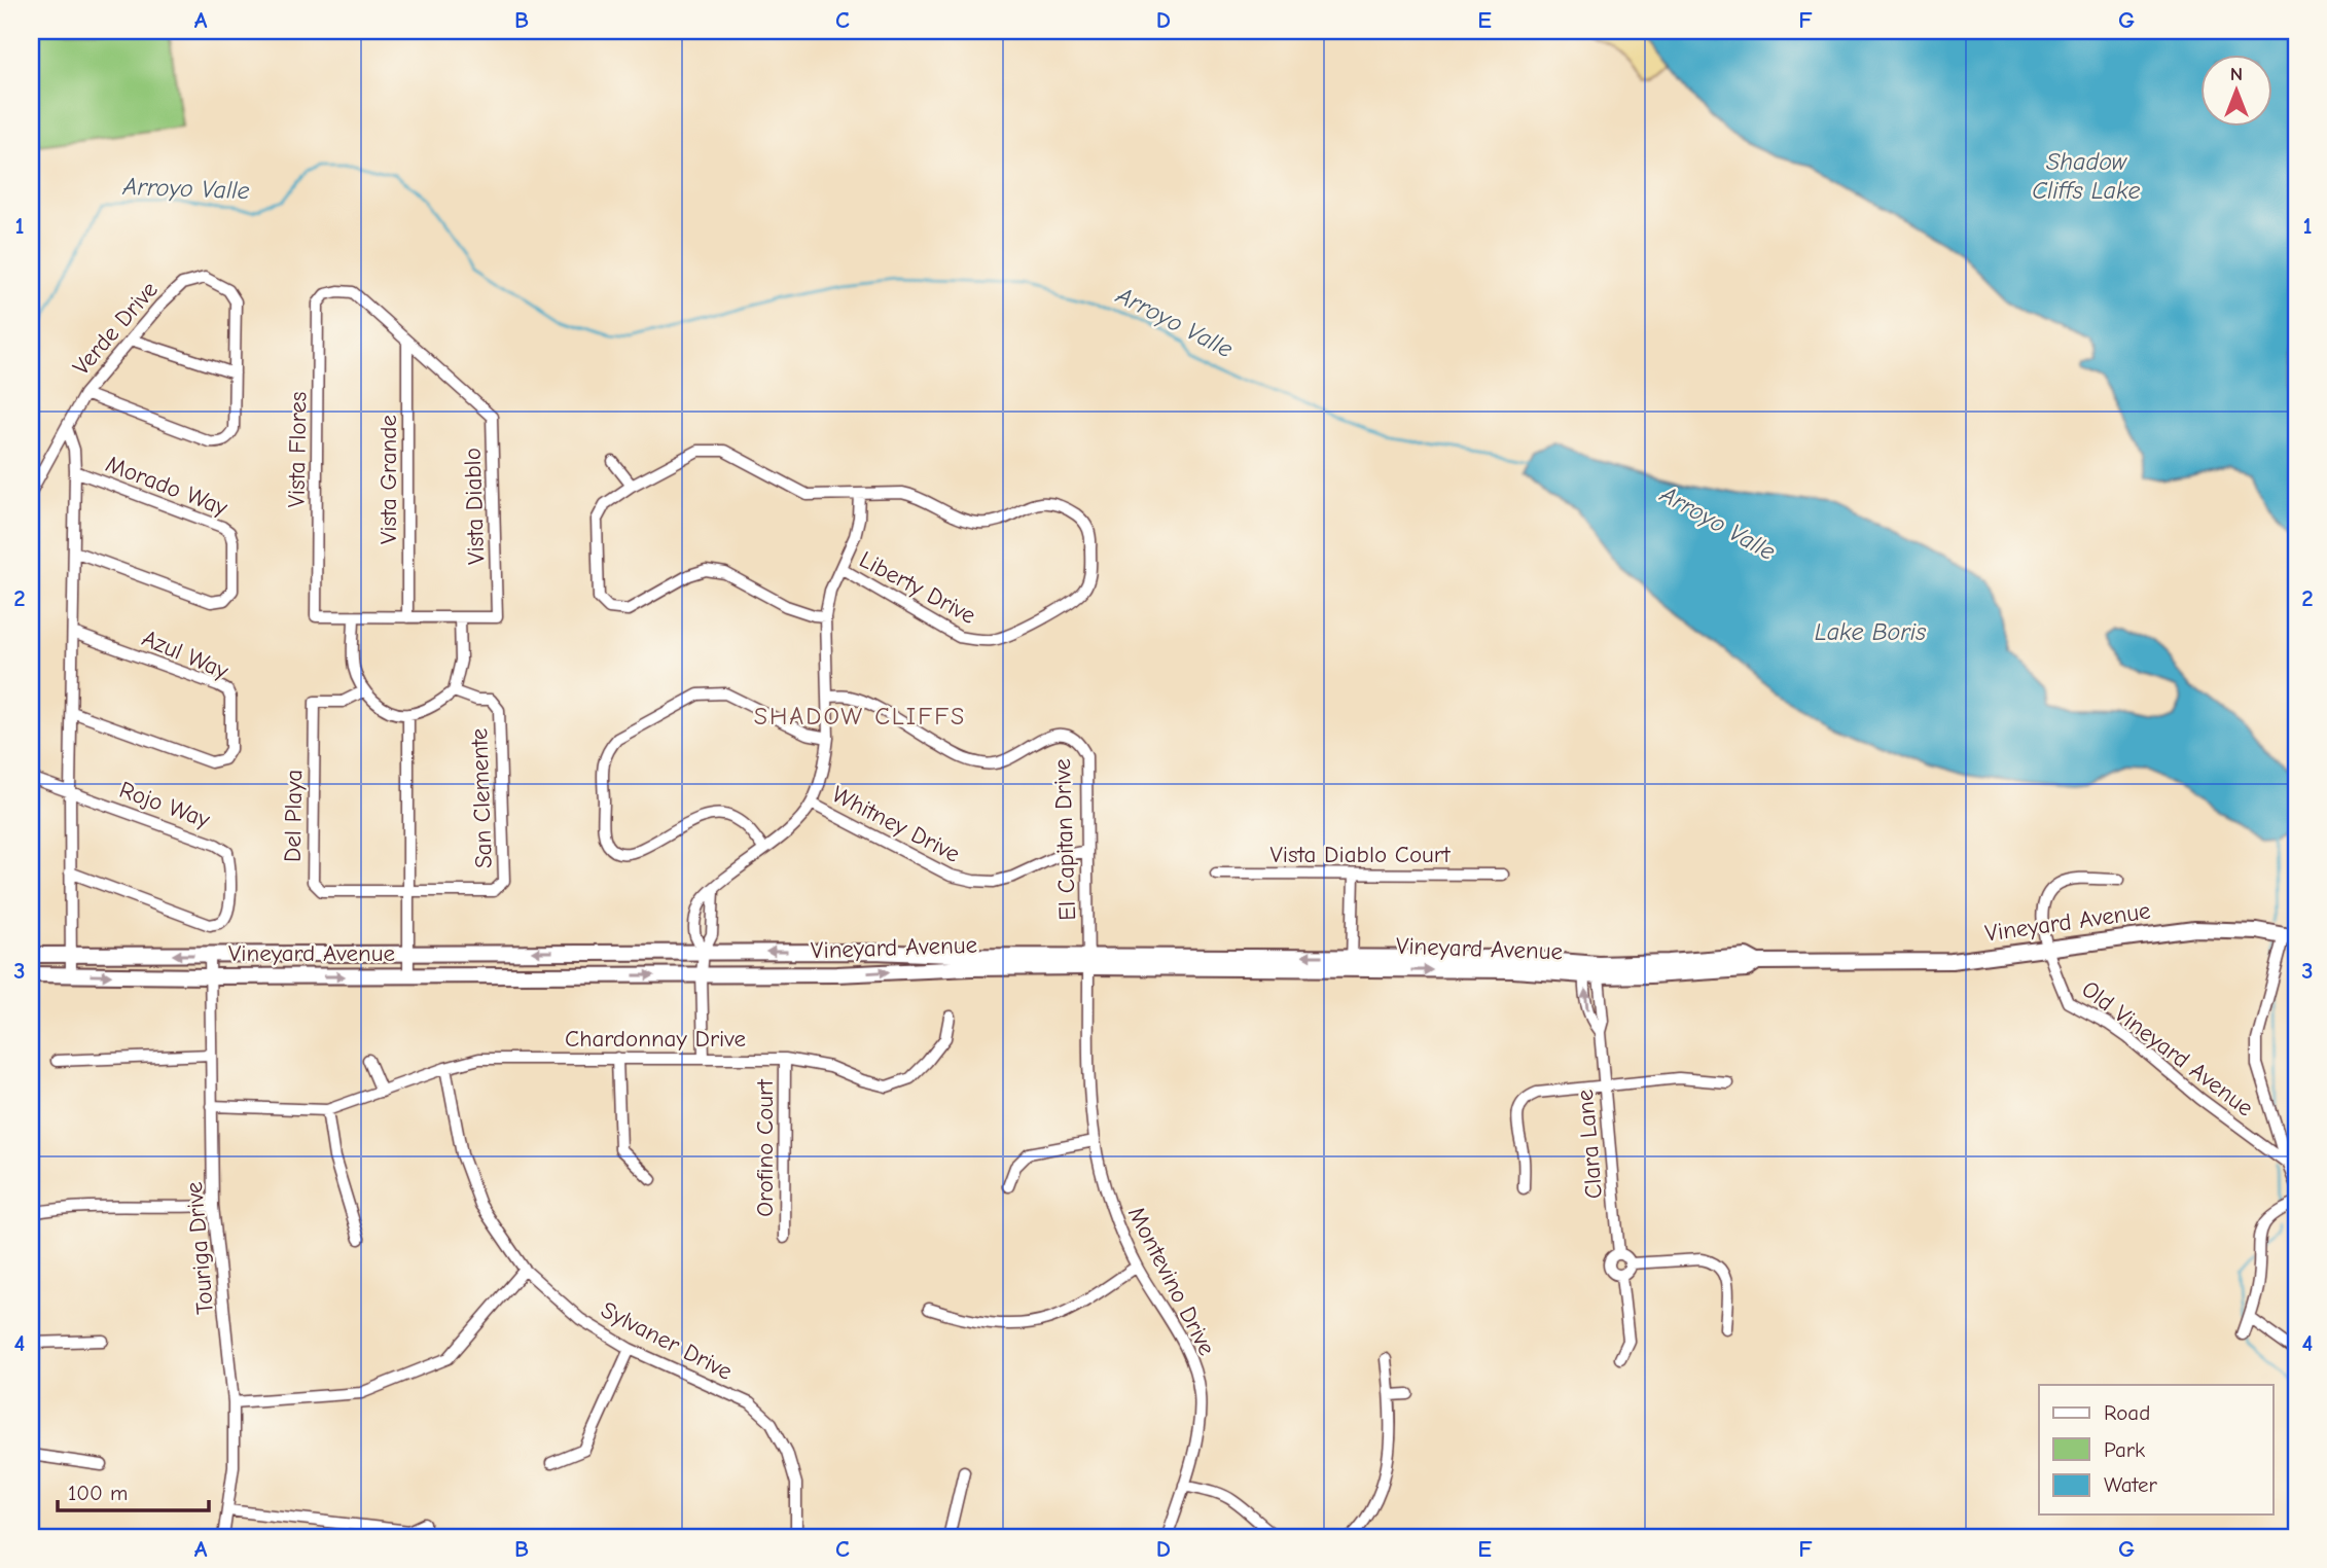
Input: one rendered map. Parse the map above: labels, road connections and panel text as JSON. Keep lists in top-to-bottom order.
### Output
{
  "streets": {
    "street": [
      "Verde Drive",
      "Vista Flores",
      "Vista Grande",
      "Morado Way",
      "Vista Diablo",
      "Liberty Drive",
      "Azul Way",
      "San Clemente",
      "Rojo Way",
      "Del Playa",
      "Whitney Drive",
      "El Capitan Drive",
      "Vista Diablo Court",
      "Vineyard Avenue",
      "Chardonnay Drive",
      "Old Vineyard Avenue",
      "Clara Lane",
      "Orofino Court",
      "Touriga Drive",
      "Montevino Drive",
      "Sylvaner Drive"
    ]
  },
  "crossings": [
    ["Vista Flores", "Vista Grande"],
    ["Vista Flores", "Vista Diablo"],
    ["Vista Flores", "San Clemente"],
    ["Vista Flores", "Del Playa"],
    ["Vista Grande", "Vista Diablo"],
    ["Vista Grande", "San Clemente"],
    ["Vista Grande", "Del Playa"],
    ["Vista Diablo", "San Clemente"],
    ["Vista Diablo", "Del Playa"],
    ["San Clemente", "Del Playa"],
    ["Whitney Drive", "El Capitan Drive"],
    ["El Capitan Drive", "Vineyard Avenue"],
    ["El Capitan Drive", "Montevino Drive"],
    ["Vineyard Avenue", "Old Vineyard Avenue"],
    ["Vineyard Avenue", "Clara Lane"],
    ["Vineyard Avenue", "Touriga Drive"],
    ["Vineyard Avenue", "Montevino Drive"],
    ["Chardonnay Drive", "Orofino Court"],
    ["Chardonnay Drive", "Sylvaner Drive"]
  ],
  "districts": ["SHADOW CLIFFS"],
  "water": ["Shadow Cliffs Lake", "Arroyo Valle", "Lake Boris"],
  "legend": ["Road", "Park", "Water"],
  "scale_bar": "100 m",
  "north": "top",
  "grid": {
    "columns": [
      "A",
      "B",
      "C",
      "D",
      "E",
      "F",
      "G"
    ],
    "rows": [
      "1",
      "2",
      "3",
      "4"
    ]
  }
}
